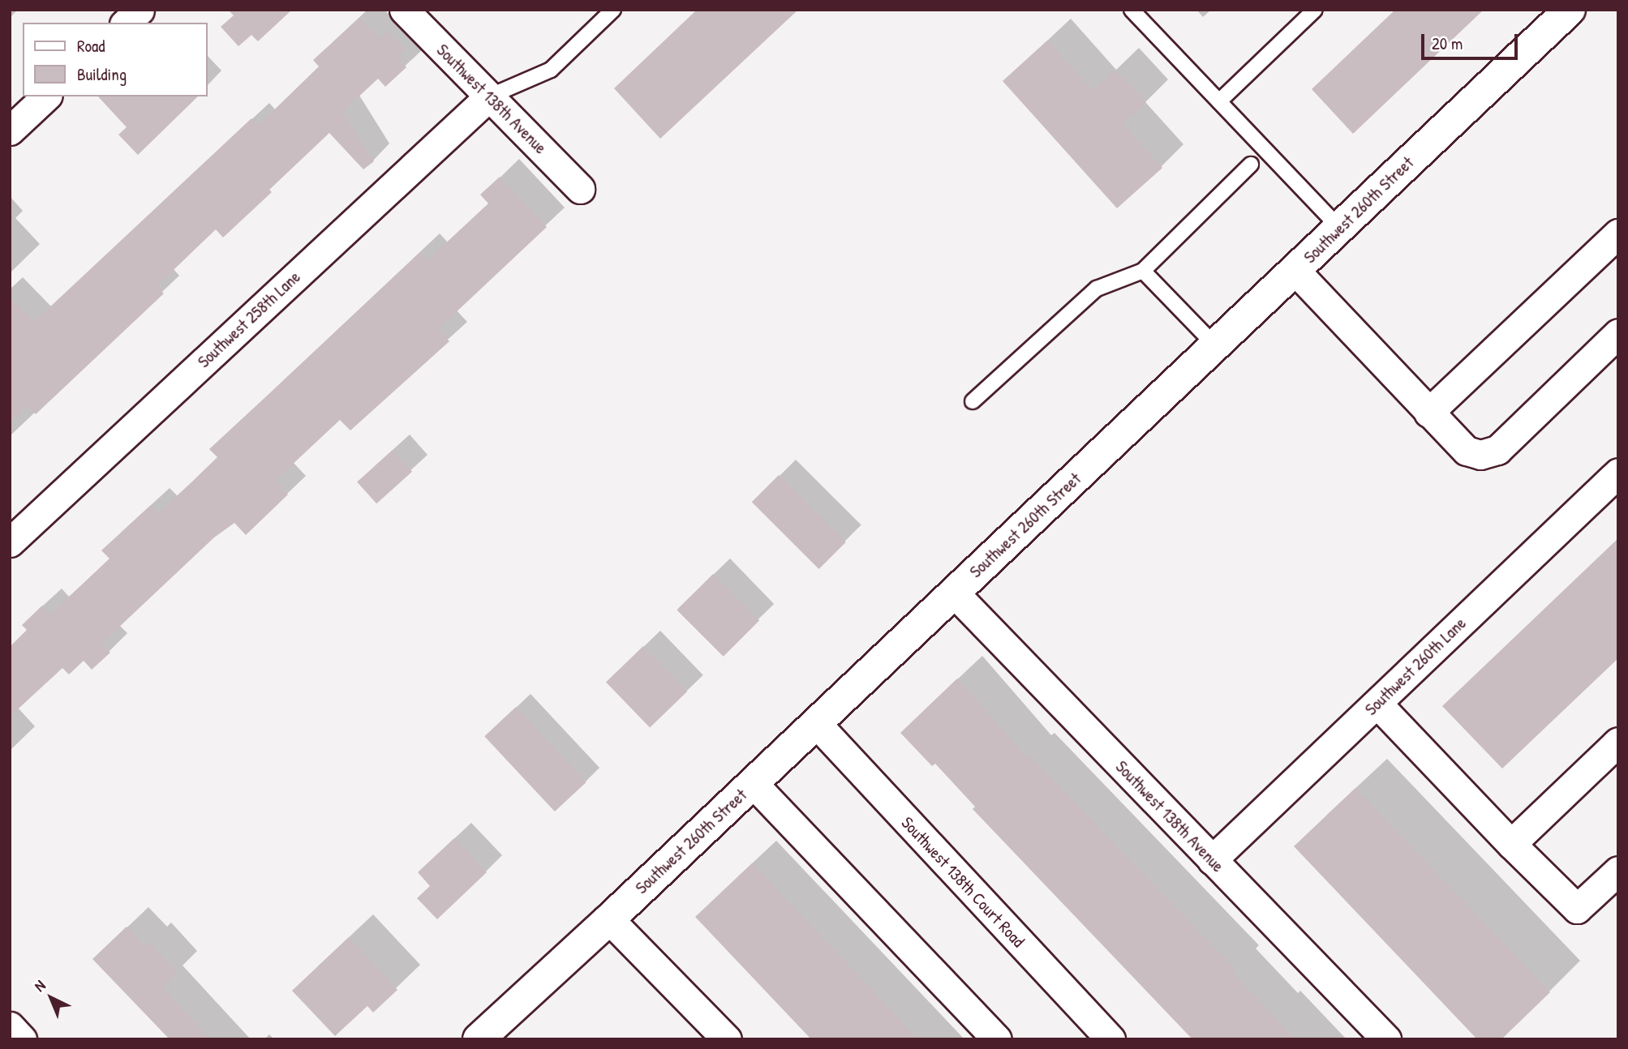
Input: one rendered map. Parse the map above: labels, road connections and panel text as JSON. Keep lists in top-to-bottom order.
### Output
{
  "streets": {
    "street": [
      "Southwest 138th Avenue",
      "Southwest 260th Street",
      "Southwest 258th Lane",
      "Southwest 260th Lane",
      "Southwest 138th Court Road"
    ]
  },
  "crossings": [
    ["Southwest 138th Avenue", "Southwest 260th Street"],
    ["Southwest 138th Avenue", "Southwest 258th Lane"],
    ["Southwest 138th Avenue", "Southwest 260th Lane"],
    ["Southwest 260th Street", "Southwest 138th Court Road"]
  ],
  "legend": ["Road", "Building"],
  "scale_bar": "20 m",
  "north": "top left"
}
